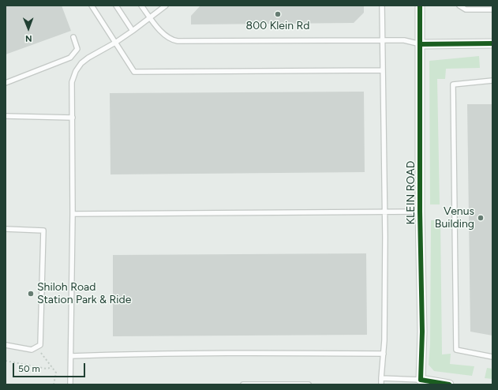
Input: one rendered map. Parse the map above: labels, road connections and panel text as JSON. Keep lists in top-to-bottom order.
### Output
{
  "streets": {
    "street": ["KLEIN ROAD"]
  },
  "places": ["800 Klein Rd", "Venus Building", "Shiloh Road Station Park & Ride"],
  "scale_bar": "50 m",
  "north": "bottom"
}
